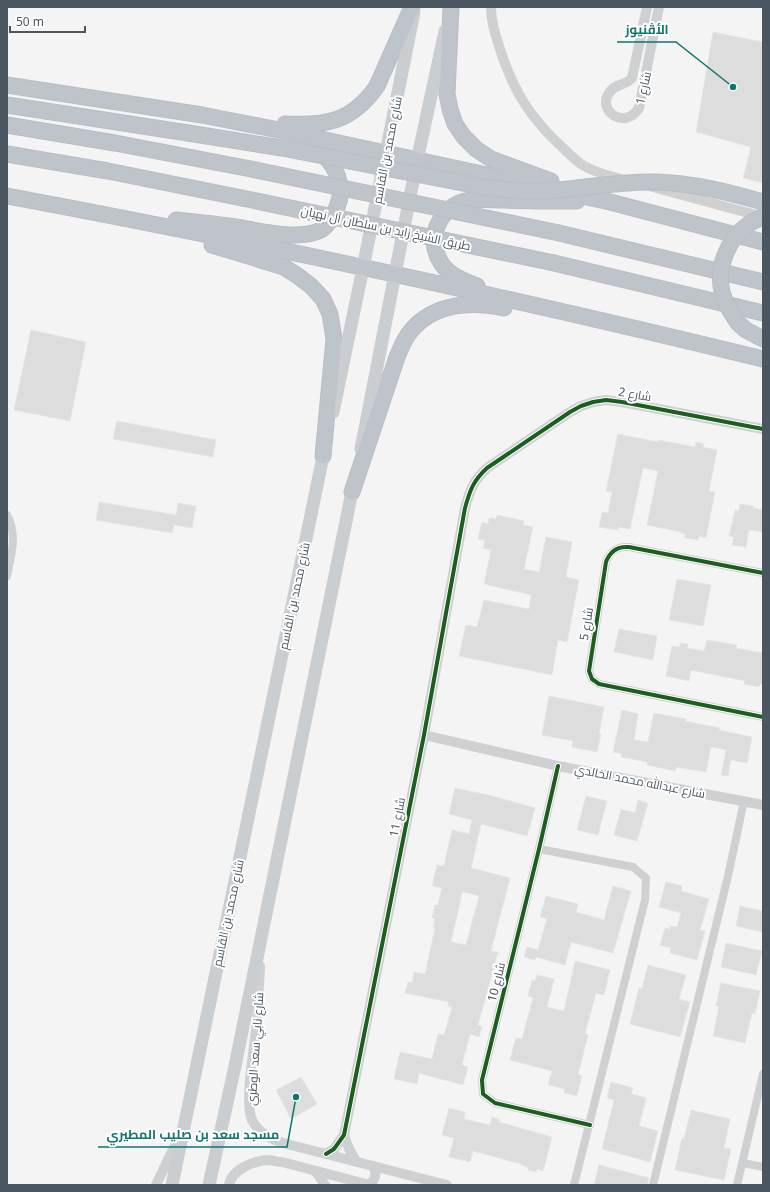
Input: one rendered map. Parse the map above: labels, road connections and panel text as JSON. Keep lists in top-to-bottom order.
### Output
{
  "streets": {
    "highway": ["طريق الشيخ زايد بن سلطان آل نهيان"],
    "main road": ["شارع محمد بن القاسم"],
    "street": [
      "شارع 1",
      "شارع 2",
      "شارع 5",
      "شارع عبدالله محمد الخالدي",
      "شارع 11",
      "شارع 10",
      "شارع نابي سعد الوطري"
    ]
  },
  "crossings": [
    ["شارع 2", "شارع 11"],
    ["شارع عبدالله محمد الخالدي", "شارع 11"],
    ["شارع عبدالله محمد الخالدي", "شارع 10"],
    ["شارع 11", "شارع نابي سعد الوطري"]
  ],
  "places": ["الأڤنيوز", "مسجد سعد بن صليب المطيري"],
  "scale_bar": "50 m"
}
